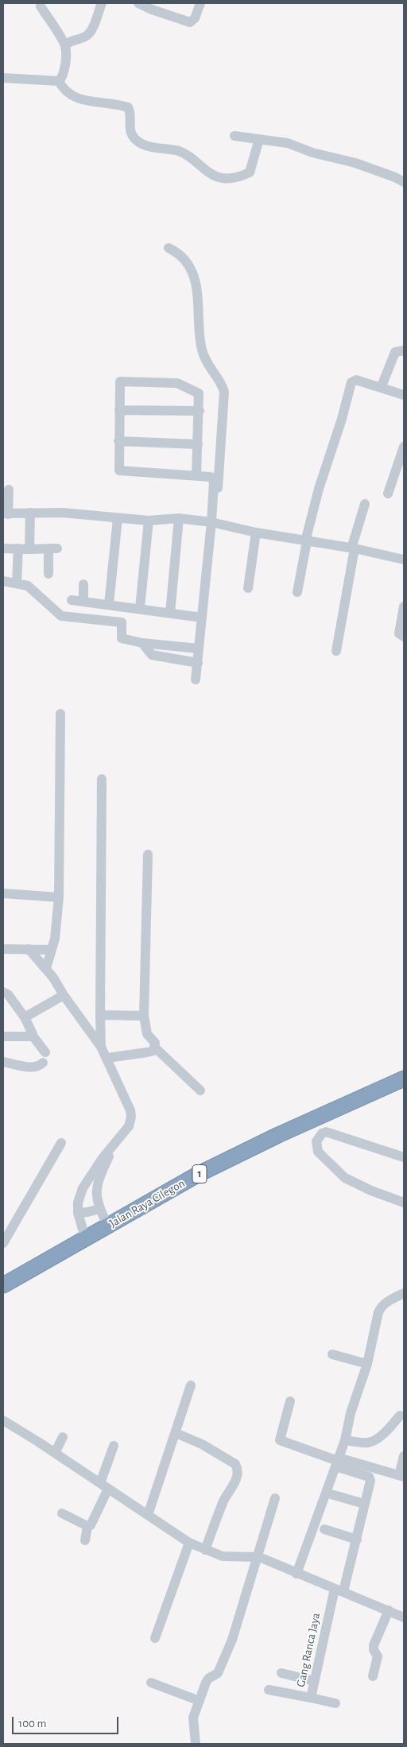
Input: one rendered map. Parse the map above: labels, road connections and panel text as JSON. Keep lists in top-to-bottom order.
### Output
{
  "streets": {
    "highway": ["1", "Jalan Raya Cilegon"],
    "street": ["Gang Ranca Jaya"]
  },
  "scale_bar": "100 m"
}
